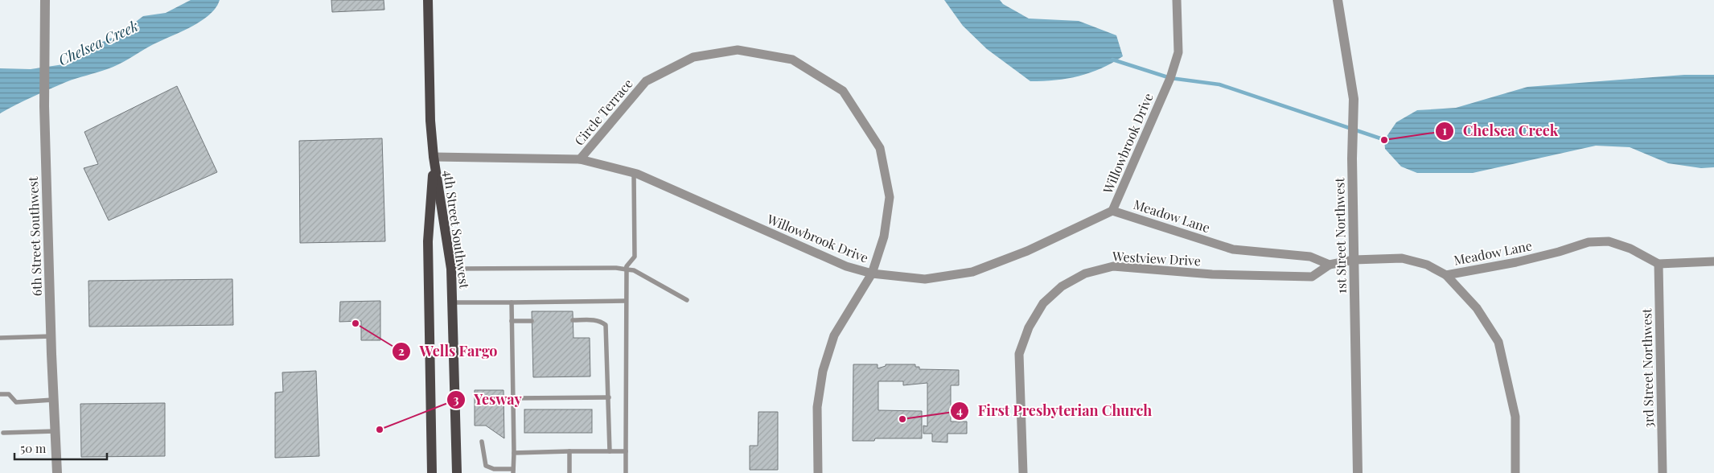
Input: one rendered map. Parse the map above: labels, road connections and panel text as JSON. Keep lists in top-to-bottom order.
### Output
{
  "streets": {
    "main road": ["4th Street Southwest"],
    "street": [
      "Circle Terrace",
      "Willowbrook Drive",
      "Meadow Lane",
      "1st Street Northwest",
      "6th Street Southwest",
      "Westview Drive",
      "3rd Street Northwest"
    ]
  },
  "crossings": [
    ["Circle Terrace", "Willowbrook Drive"],
    ["Willowbrook Drive", "Meadow Lane"],
    ["Willowbrook Drive", "4th Street Southwest"],
    ["Meadow Lane", "1st Street Northwest"],
    ["Meadow Lane", "Westview Drive"],
    ["Meadow Lane", "3rd Street Northwest"]
  ],
  "water": ["Chelsea Creek"],
  "places": [
    "Chelsea Creek",
    "Wells Fargo",
    "First Presbyterian Church",
    "Yesway"
  ],
  "scale_bar": "50 m"
}
